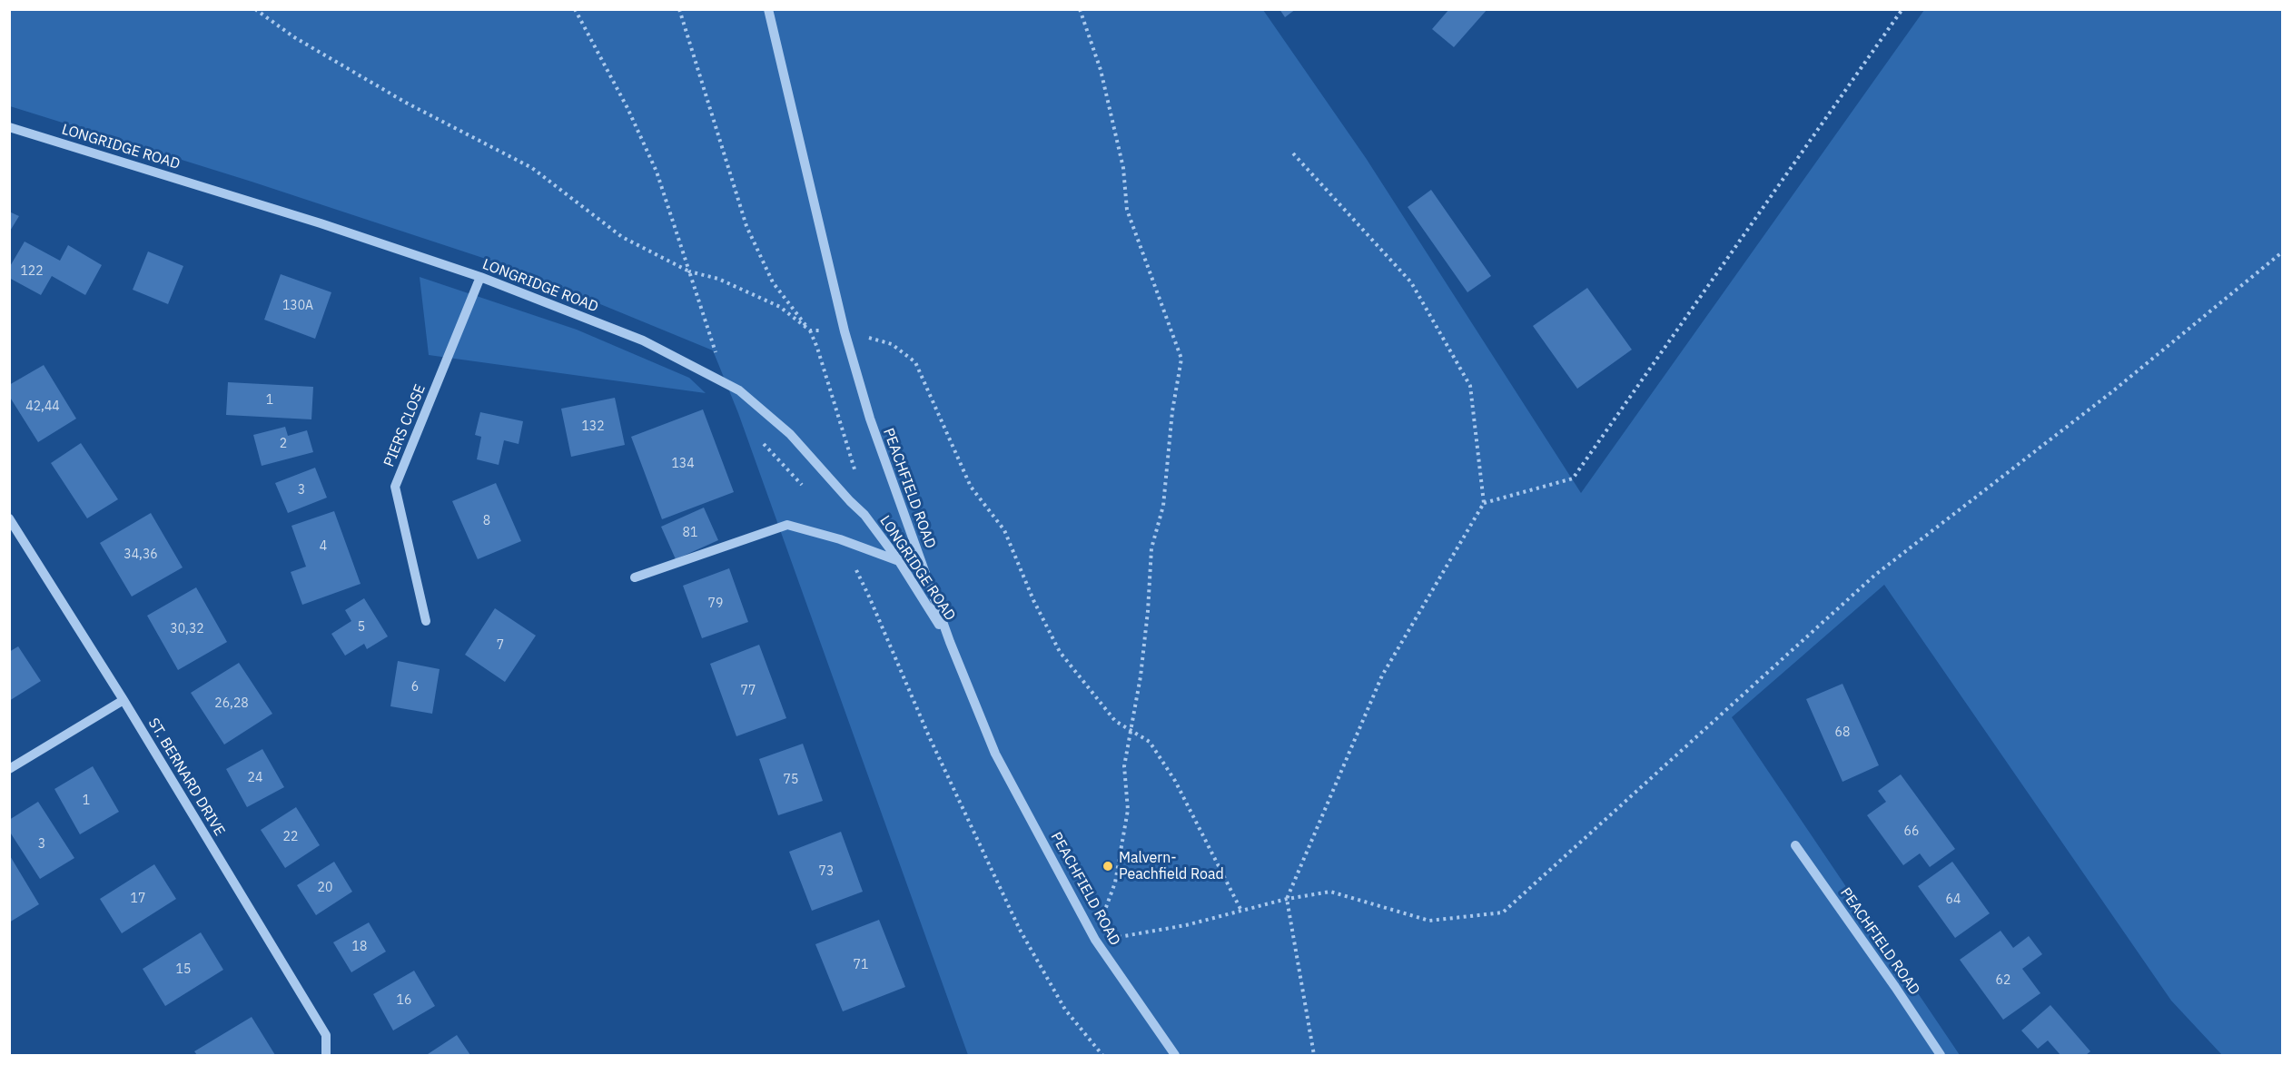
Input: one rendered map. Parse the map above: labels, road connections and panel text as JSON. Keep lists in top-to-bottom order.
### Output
{
  "streets": {
    "street": [
      "LONGRIDGE ROAD",
      "PIERS CLOSE",
      "PEACHFIELD ROAD",
      "ST. BERNARD DRIVE"
    ]
  },
  "crossings": [
    ["LONGRIDGE ROAD", "PIERS CLOSE"],
    ["LONGRIDGE ROAD", "PEACHFIELD ROAD"]
  ],
  "places": ["Malvern- Peachfield Road"],
  "house_numbers": [
    "122",
    "130A",
    "1",
    "42,44",
    "132",
    "2",
    "134",
    "3",
    "8",
    "81",
    "4",
    "34,36",
    "79",
    "5",
    "30,32",
    "7",
    "6",
    "77",
    "26,28",
    "68",
    "24",
    "75",
    "1",
    "66",
    "22",
    "3",
    "73",
    "20",
    "17",
    "64",
    "18",
    "71",
    "15",
    "62",
    "16"
  ]
}
